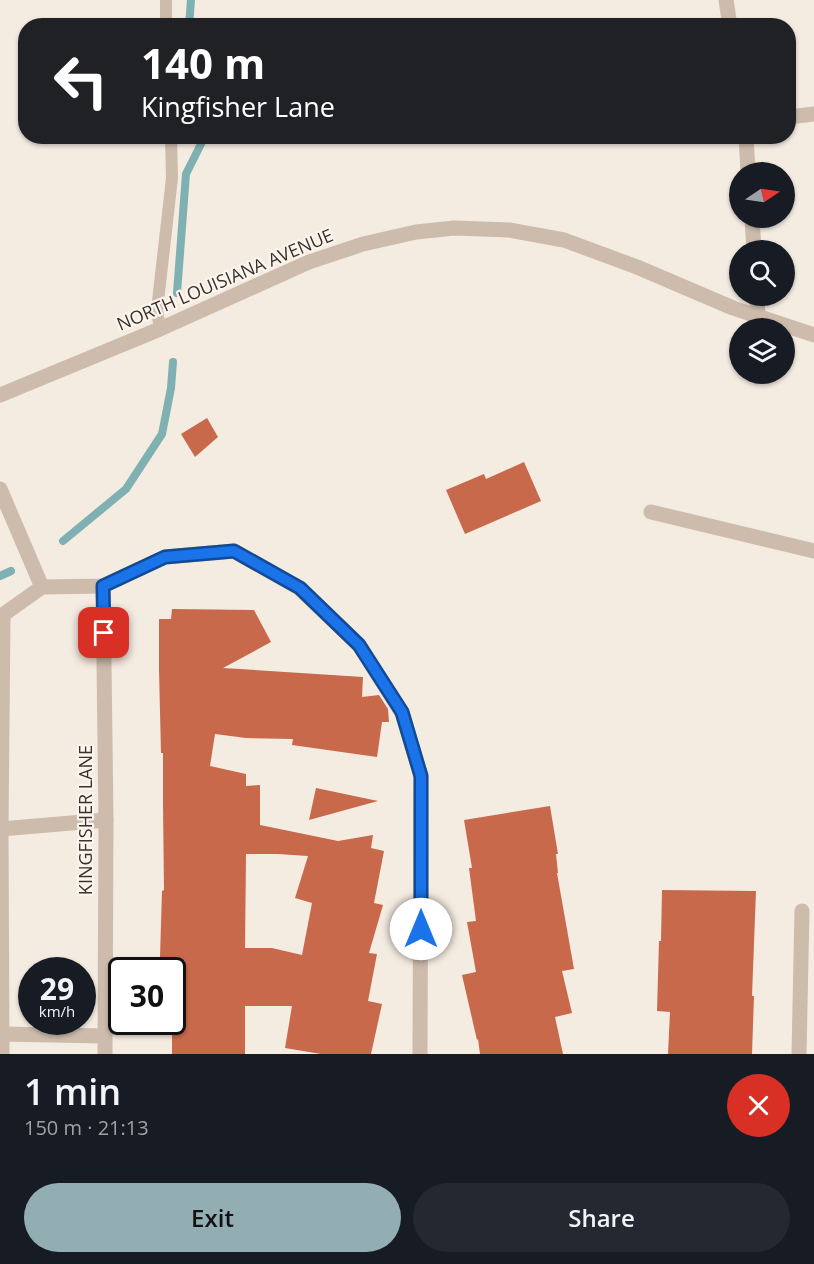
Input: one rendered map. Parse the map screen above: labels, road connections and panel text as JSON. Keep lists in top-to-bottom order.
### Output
{
  "streets": {
    "street": ["NORTH LOUISIANA AVENUE", "KINGFISHER LANE"]
  },
  "north": "right",
  "page": {
    "turn": ["140 m", "Kingfisher Lane"],
    "speed": "29 km/h",
    "limit": "30",
    "heading": ["1 min", "150 m · 21:13"],
    "buttons": ["Exit", "Share"]
  }
}
